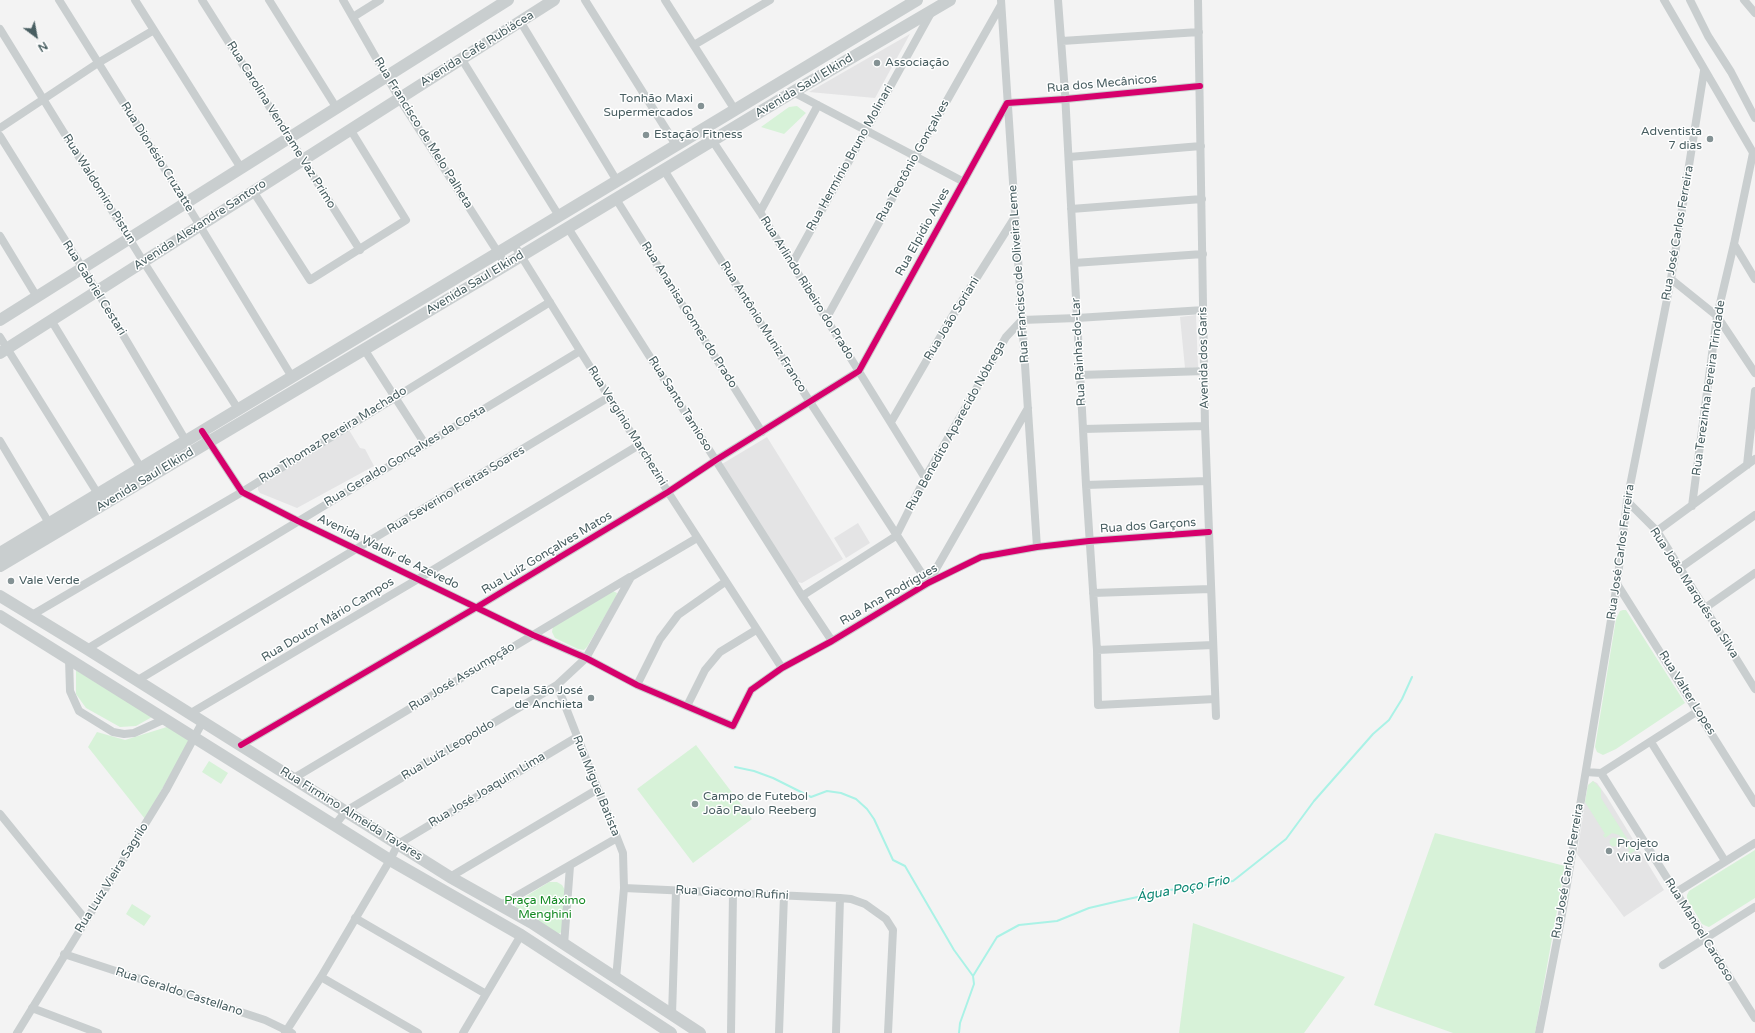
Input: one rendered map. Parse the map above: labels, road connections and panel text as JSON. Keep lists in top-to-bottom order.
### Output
{
  "streets": {
    "street": [
      "Avenida Café Rubiácea",
      "Rua dos Mecânicos",
      "Avenida Saul Elkind",
      "Rua Carolina Vendrame Vaz Primo",
      "Rua Francisco de Melo Palheta",
      "Rua Dionésio Cruzatte",
      "Rua Hermínio Bruno Molinari",
      "Rua Teotônio Gonçalves",
      "Rua Waldomiro Pistun",
      "Avenida Alexandre Santoro",
      "Rua Elpídio Alves",
      "Rua José Carlos Ferreira",
      "Rua Francisco de Oliveira Leme",
      "Rua Gabriel Cestari",
      "Rua Arlindo Ribeiro do Prado",
      "Rua Ananisa Gomes do Prado",
      "Rua João Soriani",
      "Rua Antônio Muniz Franco",
      "Rua Rainha-do-Lar",
      "Avenida dos Garis",
      "Rua Terezinha Pereira Trindade",
      "Rua Santo Tamioso",
      "Rua Vergínio Marchezini",
      "Rua Benedito Aparecido Nóbrega",
      "Rua Thomaz Pereira Machado",
      "Rua Geraldo Gonçalves da Costa",
      "Rua Severino Freitas Soares",
      "Rua dos Garçons",
      "Avenida Waldir de Azevedo",
      "Rua Luíz Gonçalves Matos",
      "Rua João Marquês da Silva",
      "Rua Ana Rodrigues",
      "Rua Doutor Mário Campos",
      "Rua José Assumpção",
      "Rua Valter Lopes",
      "Rua Luíz Leopoldo",
      "Rua Miguel Batista",
      "Rua José Joaquim Lima",
      "Rua Firmino Almeida Tavares",
      "Rua Luíz Vieira Sagrilo",
      "Rua Giacomo Rufini",
      "Rua Manoel Cardoso",
      "Rua Geraldo Castellano"
    ]
  },
  "crossings": [
    ["Avenida Café Rubiácea", "Rua Francisco de Melo Palheta"],
    ["Avenida Café Rubiácea", "Avenida Alexandre Santoro"],
    ["Rua dos Mecânicos", "Rua Elpídio Alves"],
    ["Rua dos Mecânicos", "Rua Francisco de Oliveira Leme"],
    ["Rua dos Mecânicos", "Rua Rainha-do-Lar"],
    ["Rua dos Mecânicos", "Avenida dos Garis"],
    ["Avenida Saul Elkind", "Rua Francisco de Melo Palheta"],
    ["Avenida Saul Elkind", "Rua Dionésio Cruzatte"],
    ["Avenida Saul Elkind", "Rua Hermínio Bruno Molinari"],
    ["Avenida Saul Elkind", "Rua Waldomiro Pistun"],
    ["Avenida Saul Elkind", "Rua Gabriel Cestari"],
    ["Avenida Saul Elkind", "Rua Arlindo Ribeiro do Prado"],
    ["Avenida Saul Elkind", "Rua Ananisa Gomes do Prado"],
    ["Avenida Saul Elkind", "Rua Antônio Muniz Franco"],
    ["Avenida Saul Elkind", "Rua Santo Tamioso"],
    ["Avenida Saul Elkind", "Rua Vergínio Marchezini"],
    ["Rua Carolina Vendrame Vaz Primo", "Avenida Alexandre Santoro"],
    ["Rua Francisco de Melo Palheta", "Avenida Alexandre Santoro"],
    ["Rua Dionésio Cruzatte", "Avenida Alexandre Santoro"],
    ["Rua Hermínio Bruno Molinari", "Rua Arlindo Ribeiro do Prado"],
    ["Rua Teotônio Gonçalves", "Rua Francisco de Oliveira Leme"],
    ["Rua Teotônio Gonçalves", "Rua Arlindo Ribeiro do Prado"],
    ["Rua Waldomiro Pistun", "Avenida Alexandre Santoro"],
    ["Avenida Alexandre Santoro", "Rua Gabriel Cestari"],
    ["Rua Elpídio Alves", "Rua Francisco de Oliveira Leme"],
    ["Rua Elpídio Alves", "Rua Arlindo Ribeiro do Prado"],
    ["Rua Elpídio Alves", "Rua Luíz Gonçalves Matos"],
    ["Rua José Carlos Ferreira", "Rua João Marquês da Silva"],
    ["Rua José Carlos Ferreira", "Rua Valter Lopes"],
    ["Rua Francisco de Oliveira Leme", "Rua João Soriani"],
    ["Rua Francisco de Oliveira Leme", "Rua Benedito Aparecido Nóbrega"],
    ["Rua Francisco de Oliveira Leme", "Rua Ana Rodrigues"],
    ["Rua Arlindo Ribeiro do Prado", "Rua João Soriani"],
    ["Rua Arlindo Ribeiro do Prado", "Rua Benedito Aparecido Nóbrega"],
    ["Rua Arlindo Ribeiro do Prado", "Rua Luíz Gonçalves Matos"],
    ["Rua Ananisa Gomes do Prado", "Rua Luíz Gonçalves Matos"],
    ["Rua Antônio Muniz Franco", "Rua Benedito Aparecido Nóbrega"],
    ["Rua Antônio Muniz Franco", "Rua Luíz Gonçalves Matos"],
    ["Rua Antônio Muniz Franco", "Rua Ana Rodrigues"],
    ["Rua Rainha-do-Lar", "Avenida dos Garis"],
    ["Rua Rainha-do-Lar", "Rua dos Garçons"],
    ["Rua Rainha-do-Lar", "Rua Ana Rodrigues"],
    ["Avenida dos Garis", "Rua dos Garçons"],
    ["Rua Santo Tamioso", "Rua Luíz Gonçalves Matos"],
    ["Rua Santo Tamioso", "Rua Ana Rodrigues"],
    ["Rua Vergínio Marchezini", "Rua Thomaz Pereira Machado"],
    ["Rua Vergínio Marchezini", "Rua Geraldo Gonçalves da Costa"],
    ["Rua Vergínio Marchezini", "Rua Severino Freitas Soares"],
    ["Rua Vergínio Marchezini", "Rua Luíz Gonçalves Matos"],
    ["Rua Vergínio Marchezini", "Rua Ana Rodrigues"],
    ["Rua Vergínio Marchezini", "Rua Doutor Mário Campos"],
    ["Rua Vergínio Marchezini", "Rua José Assumpção"],
    ["Rua Thomaz Pereira Machado", "Avenida Waldir de Azevedo"],
    ["Rua Thomaz Pereira Machado", "Rua Firmino Almeida Tavares"],
    ["Rua Geraldo Gonçalves da Costa", "Avenida Waldir de Azevedo"],
    ["Rua Geraldo Gonçalves da Costa", "Rua Firmino Almeida Tavares"],
    ["Rua Severino Freitas Soares", "Avenida Waldir de Azevedo"],
    ["Rua Severino Freitas Soares", "Rua Firmino Almeida Tavares"],
    ["Rua dos Garçons", "Rua Ana Rodrigues"],
    ["Avenida Waldir de Azevedo", "Rua Luíz Gonçalves Matos"],
    ["Avenida Waldir de Azevedo", "Rua Ana Rodrigues"],
    ["Avenida Waldir de Azevedo", "Rua Doutor Mário Campos"],
    ["Avenida Waldir de Azevedo", "Rua José Assumpção"],
    ["Avenida Waldir de Azevedo", "Rua Luíz Leopoldo"],
    ["Rua Luíz Gonçalves Matos", "Rua Firmino Almeida Tavares"],
    ["Rua Doutor Mário Campos", "Rua Firmino Almeida Tavares"],
    ["Rua José Assumpção", "Rua Luíz Leopoldo"],
    ["Rua José Assumpção", "Rua Firmino Almeida Tavares"],
    ["Rua Luíz Leopoldo", "Rua Miguel Batista"],
    ["Rua Luíz Leopoldo", "Rua Firmino Almeida Tavares"],
    ["Rua Miguel Batista", "Rua José Joaquim Lima"],
    ["Rua Miguel Batista", "Rua Firmino Almeida Tavares"],
    ["Rua Miguel Batista", "Rua Giacomo Rufini"],
    ["Rua José Joaquim Lima", "Rua Firmino Almeida Tavares"],
    ["Rua Firmino Almeida Tavares", "Rua Luíz Vieira Sagrilo"],
    ["Rua Luíz Vieira Sagrilo", "Rua Geraldo Castellano"]
  ],
  "water": ["Água Poço Frio"],
  "parks": ["Praça Máximo Menghini"],
  "places": [
    "Associação",
    "Tonhão Maxi Supermercados",
    "Estação Fitness",
    "Adventista 7 dias",
    "Vale Verde",
    "Capela São José de Anchieta",
    "Campo de Futebol João Paulo Reeberg",
    "Projeto Viva Vida"
  ],
  "north": "bottom right"
}
